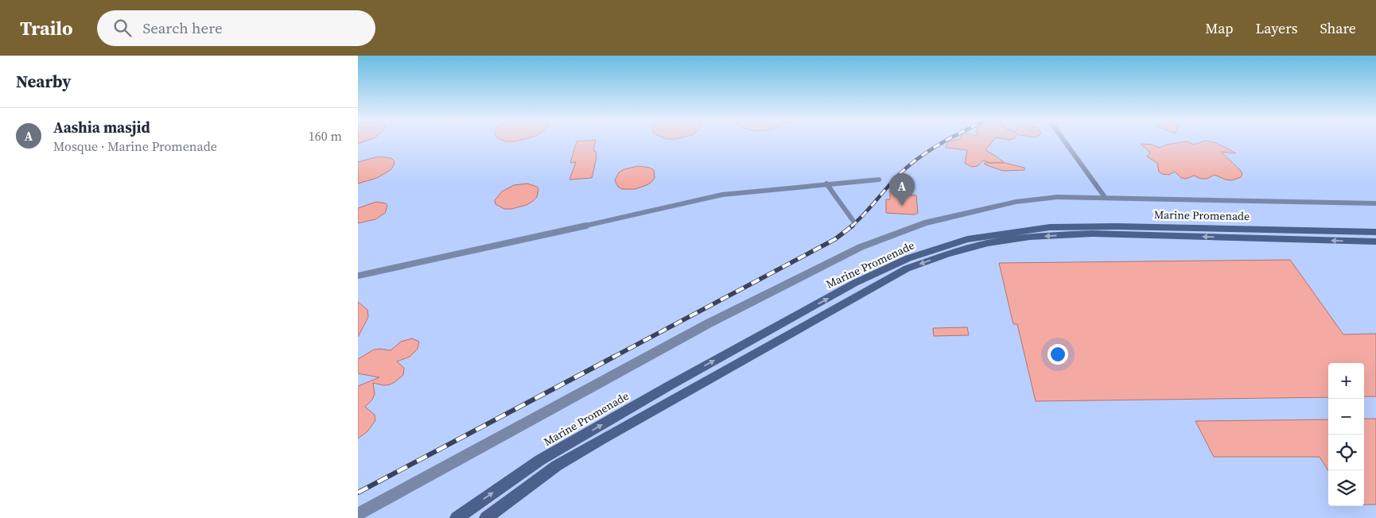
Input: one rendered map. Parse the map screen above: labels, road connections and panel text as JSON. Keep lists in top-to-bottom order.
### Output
{
  "streets": {
    "main road": ["Marine Promenade"]
  },
  "page": {
    "header": "Trailo",
    "search": "Search here",
    "nav": ["Map", "Layers", "Share"],
    "heading": "Nearby",
    "list": [
      {
        "mark": "A",
        "name": "Aashia masjid",
        "note": "Mosque · Marine Promenade",
        "value": "160 m"
      }
    ],
    "pins": "A",
    "map_buttons": ["+", "−"]
  }
}
